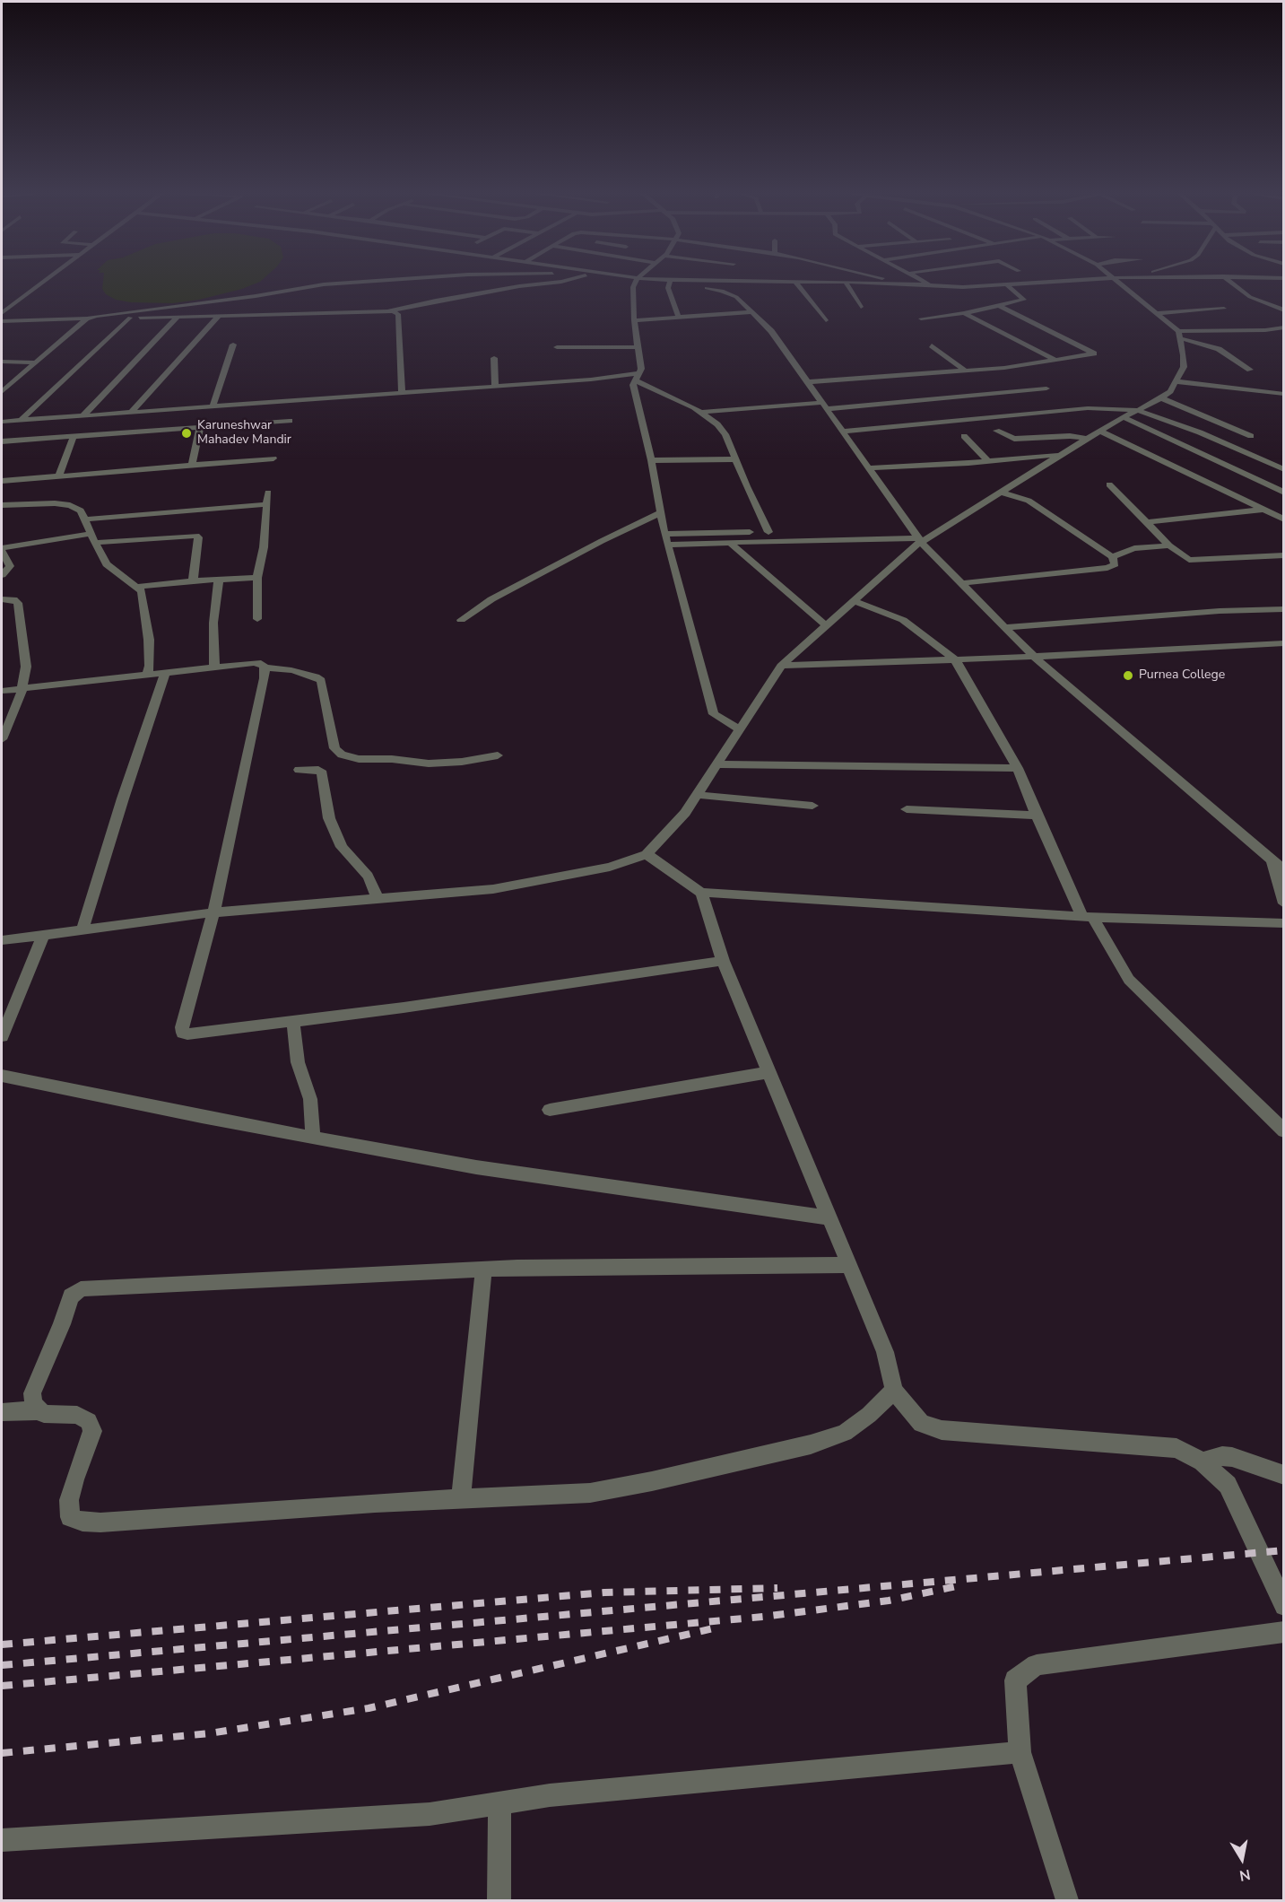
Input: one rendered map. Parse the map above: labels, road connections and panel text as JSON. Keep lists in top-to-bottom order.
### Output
{
  "places": ["Karuneshwar Mahadev Mandir", "Purnea College"],
  "north": "bottom"
}
